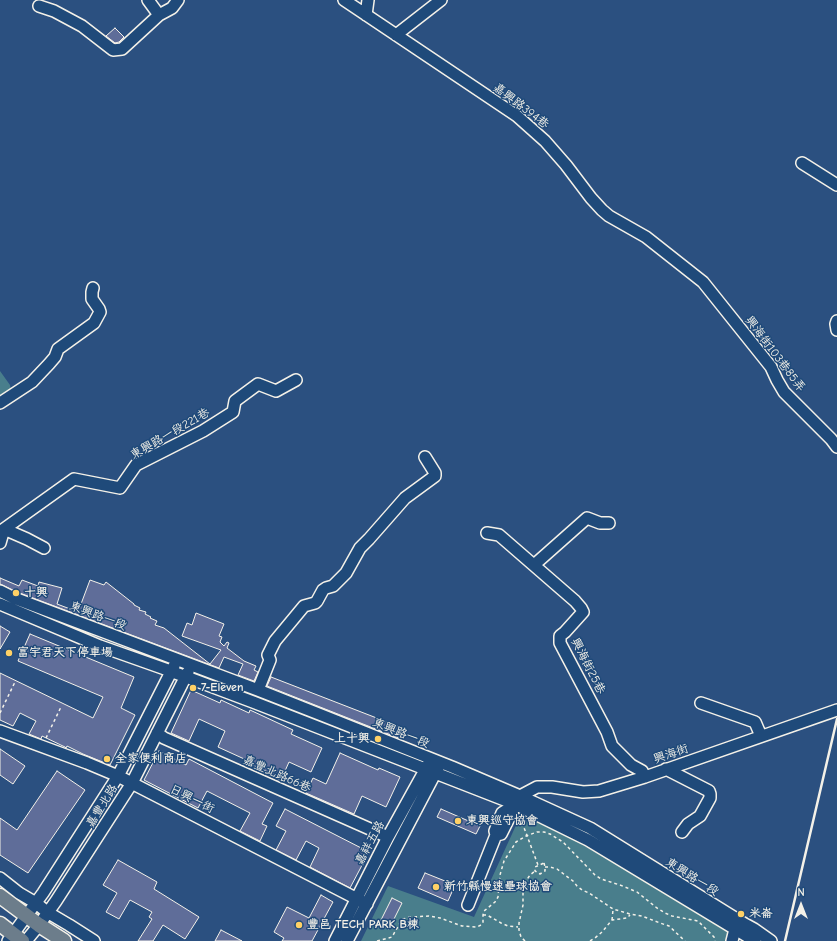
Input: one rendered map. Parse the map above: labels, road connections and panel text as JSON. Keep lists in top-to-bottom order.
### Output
{
  "streets": {
    "street": [
      "嘉興路394巷",
      "興海街103巷85弄",
      "東興路一段221巷",
      "東興路一段",
      "興海街25巷",
      "興海街",
      "嘉豐北路66巷",
      "日興一街",
      "嘉豐北路",
      "嘉祥五路"
    ]
  },
  "crossings": [
    ["嘉興路394巷", "興海街103巷85弄"],
    ["東興路一段", "興海街"],
    ["東興路一段", "嘉豐北路"],
    ["東興路一段", "嘉祥五路"],
    ["興海街25巷", "興海街"],
    ["嘉豐北路66巷", "嘉豐北路"],
    ["嘉豐北路66巷", "嘉祥五路"],
    ["日興一街", "嘉豐北路"],
    ["日興一街", "嘉祥五路"]
  ],
  "places": [
    "十興",
    "富宇君天下停車場",
    "7-Eleven",
    "上十興",
    "全家便利商店",
    "東興巡守協會",
    "新竹縣慢速壘球協會",
    "米崙",
    "豐邑 TECH PARK B棟"
  ],
  "north": "top"
}
